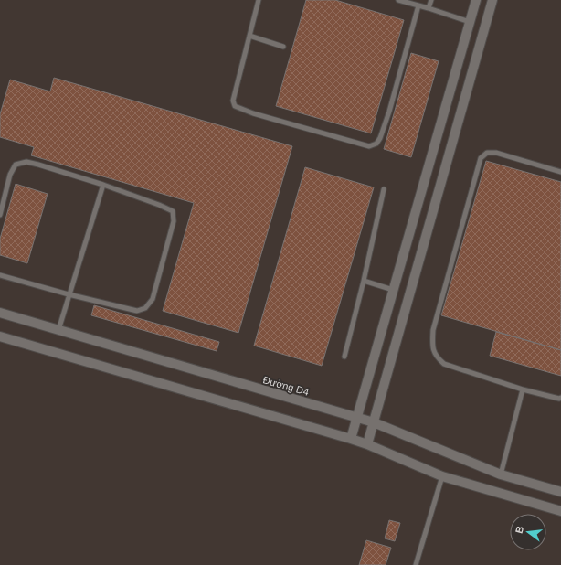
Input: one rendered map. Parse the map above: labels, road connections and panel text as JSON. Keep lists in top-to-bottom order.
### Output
{
  "streets": {
    "street": ["Đường D4"]
  },
  "north": "left"
}
